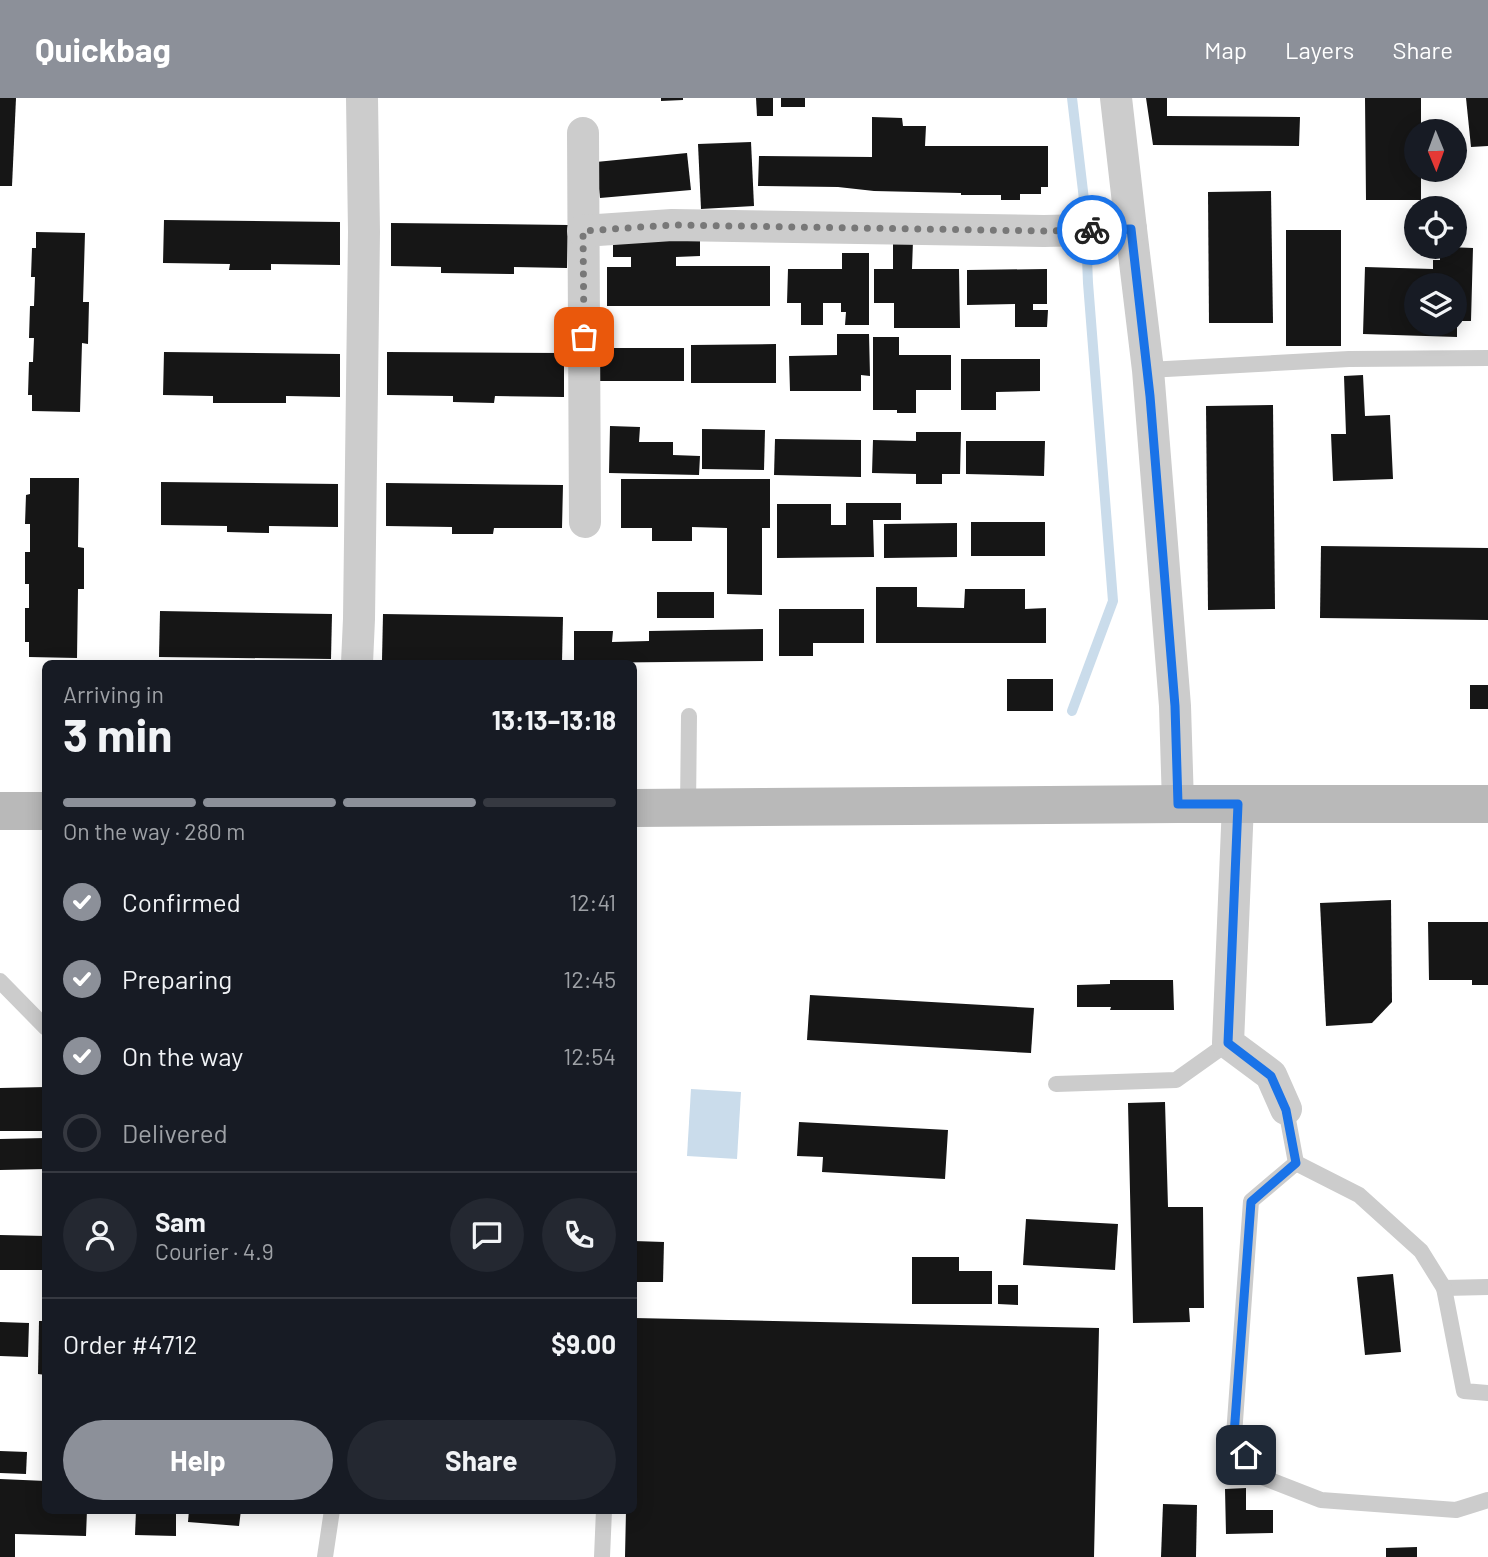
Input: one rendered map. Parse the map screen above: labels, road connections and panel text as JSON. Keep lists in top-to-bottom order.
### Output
{
  "north": "bottom",
  "page": {
    "header": "Quickbag",
    "nav": ["Map", "Layers", "Share"],
    "heading": ["3 min", "Arriving in", "13:13–13:18"],
    "panel": [
      "Sam",
      "Courier · 4.9",
      "Order #4712",
      "$9.00"
    ],
    "bar": "On the way · 280 m",
    "list": [
      ["Confirmed", "12:41"],
      ["Preparing", "12:45"],
      ["On the way", "12:54"],
      "Delivered"
    ],
    "buttons": ["Help", "Share"]
  }
}
